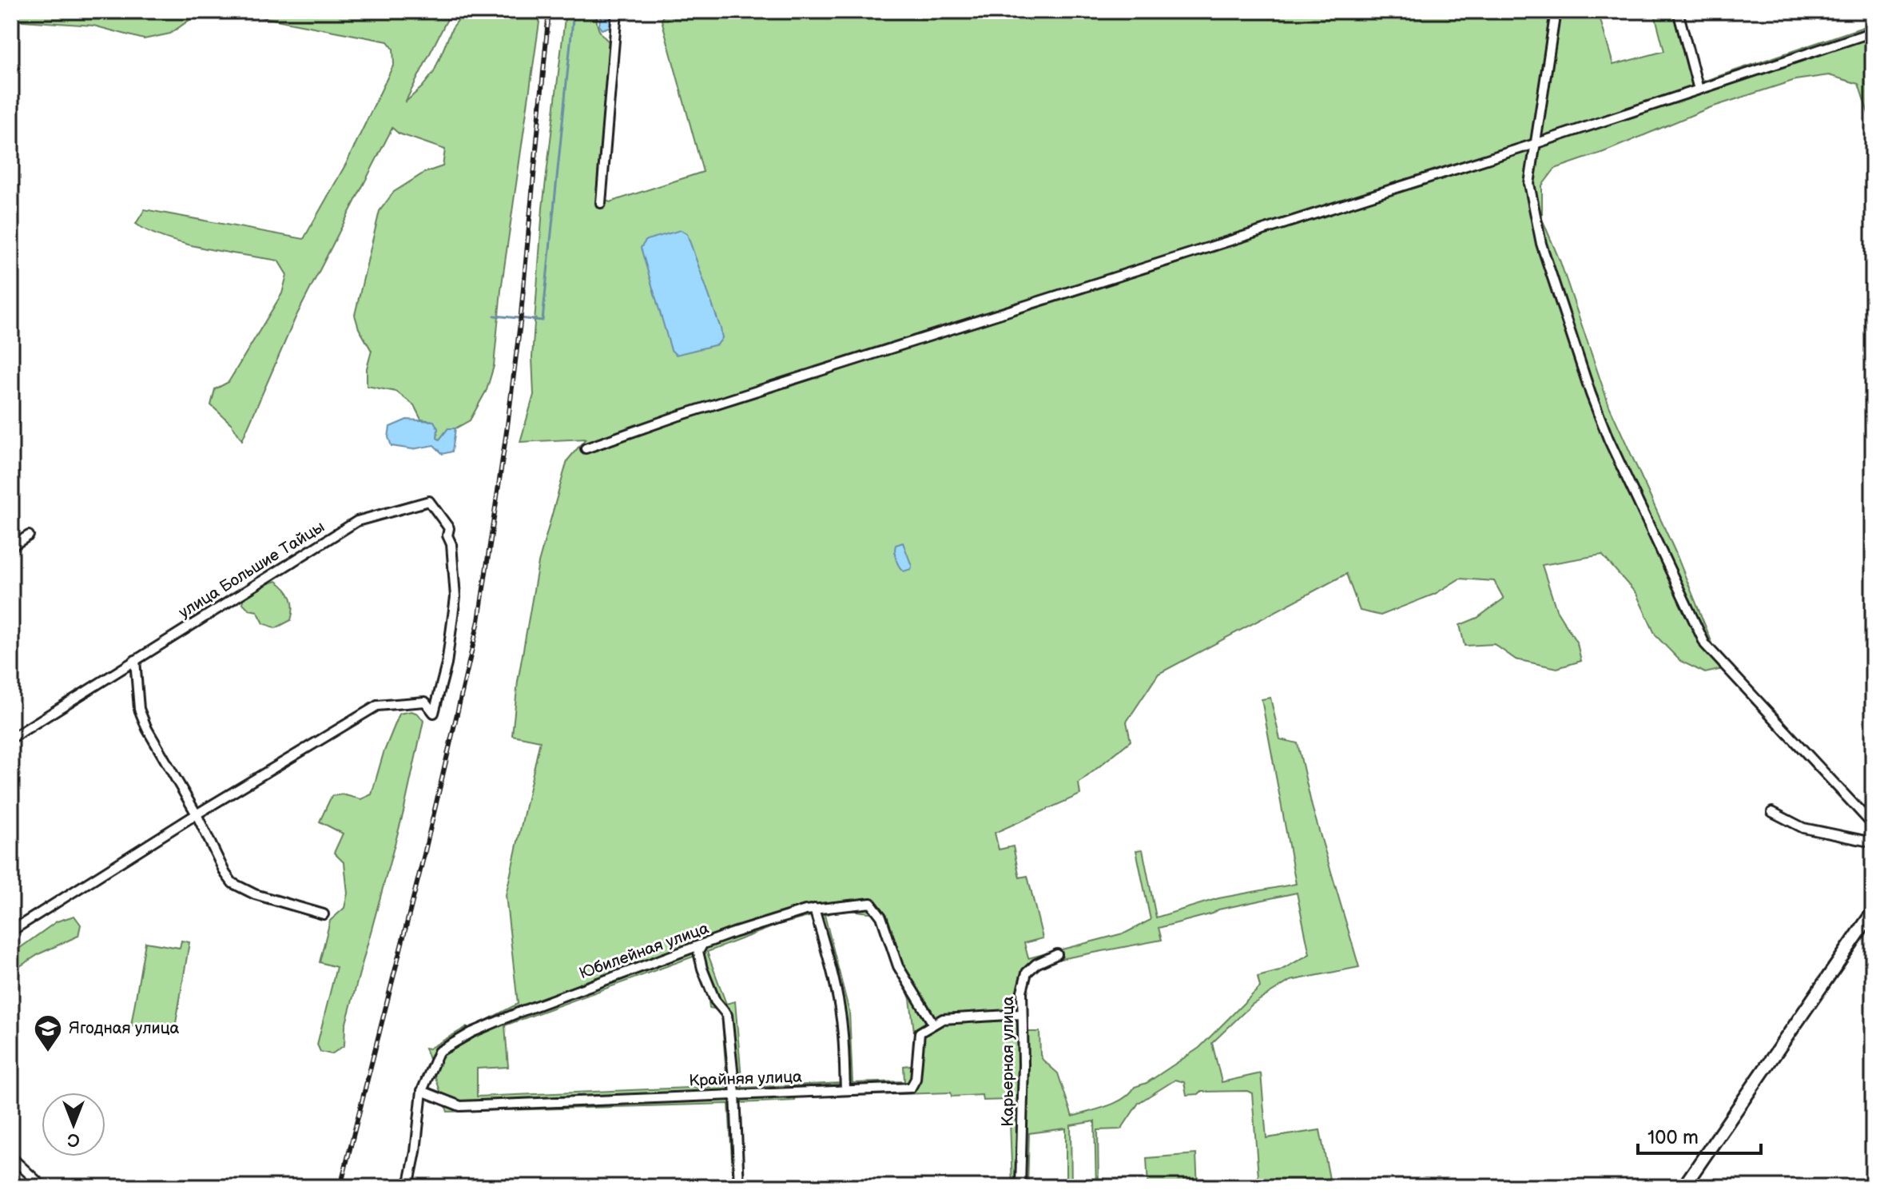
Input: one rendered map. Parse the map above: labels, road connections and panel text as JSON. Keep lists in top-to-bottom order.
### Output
{
  "streets": {
    "street": [
      "улица Большие Тайцы",
      "Юбилейная улица",
      "Карьерная улица",
      "Крайняя улица"
    ]
  },
  "crossings": [
    ["Юбилейная улица", "Крайняя улица"]
  ],
  "places": {
    "school or university": ["Ягодная улица"]
  },
  "scale_bar": "100 m",
  "north": "bottom"
}
